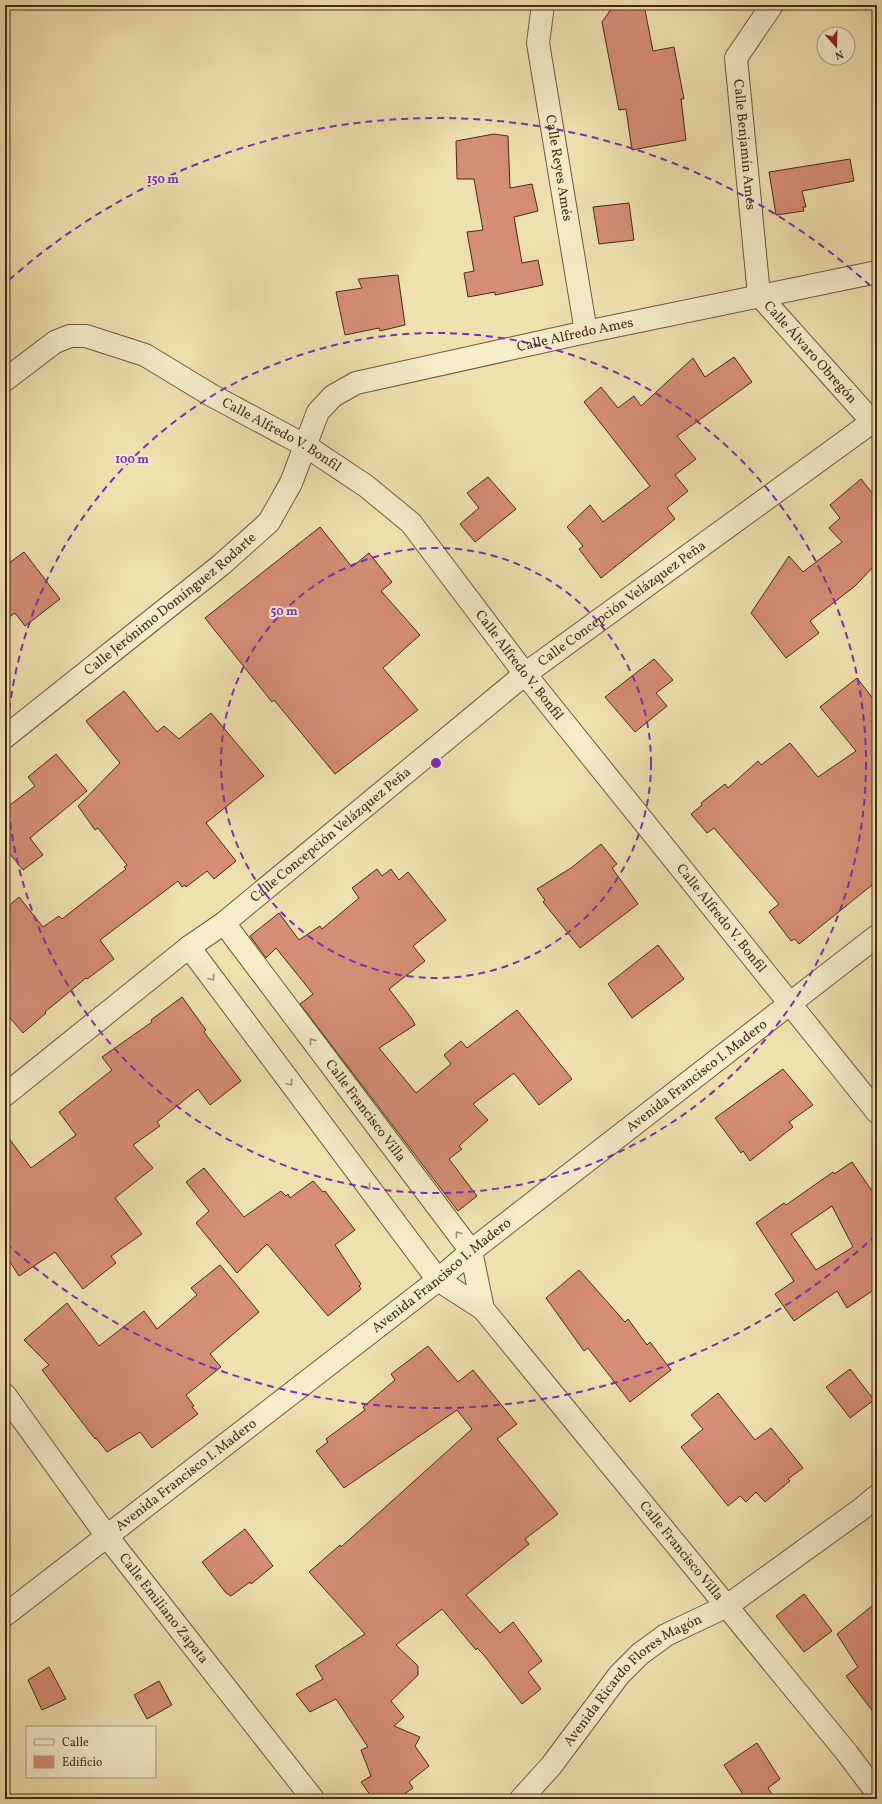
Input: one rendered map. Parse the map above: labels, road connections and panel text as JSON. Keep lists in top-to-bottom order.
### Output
{
  "streets": {
    "street": [
      "Calle Benjamín Ames",
      "Calle Reyes Amés",
      "Calle Alfredo Ames",
      "Calle Álvaro Obregón",
      "Calle Alfredo V. Bonfil",
      "Calle Concepción Velázquez Peña",
      "Calle Jerónimo Domínguez Rodarte",
      "Avenida Francisco I. Madero",
      "Calle Francisco Villa",
      "Calle Emiliano Zapata",
      "Avenida Ricardo Flores Magón"
    ]
  },
  "crossings": [
    ["Calle Benjamín Ames", "Calle Alfredo Ames"],
    ["Calle Benjamín Ames", "Calle Álvaro Obregón"],
    ["Calle Reyes Amés", "Calle Alfredo Ames"],
    ["Calle Alfredo Ames", "Calle Álvaro Obregón"],
    ["Calle Alfredo Ames", "Calle Alfredo V. Bonfil"],
    ["Calle Alfredo Ames", "Calle Jerónimo Domínguez Rodarte"],
    ["Calle Álvaro Obregón", "Calle Concepción Velázquez Peña"],
    ["Calle Alfredo V. Bonfil", "Calle Concepción Velázquez Peña"],
    ["Calle Alfredo V. Bonfil", "Calle Jerónimo Domínguez Rodarte"],
    ["Calle Alfredo V. Bonfil", "Avenida Francisco I. Madero"],
    ["Calle Concepción Velázquez Peña", "Calle Francisco Villa"],
    ["Avenida Francisco I. Madero", "Calle Francisco Villa"],
    ["Avenida Francisco I. Madero", "Calle Emiliano Zapata"],
    ["Calle Francisco Villa", "Avenida Ricardo Flores Magón"]
  ],
  "legend": ["Calle", "Edificio"],
  "north": "bottom",
  "rings": ["150 m", "100 m", "50 m"]
}
